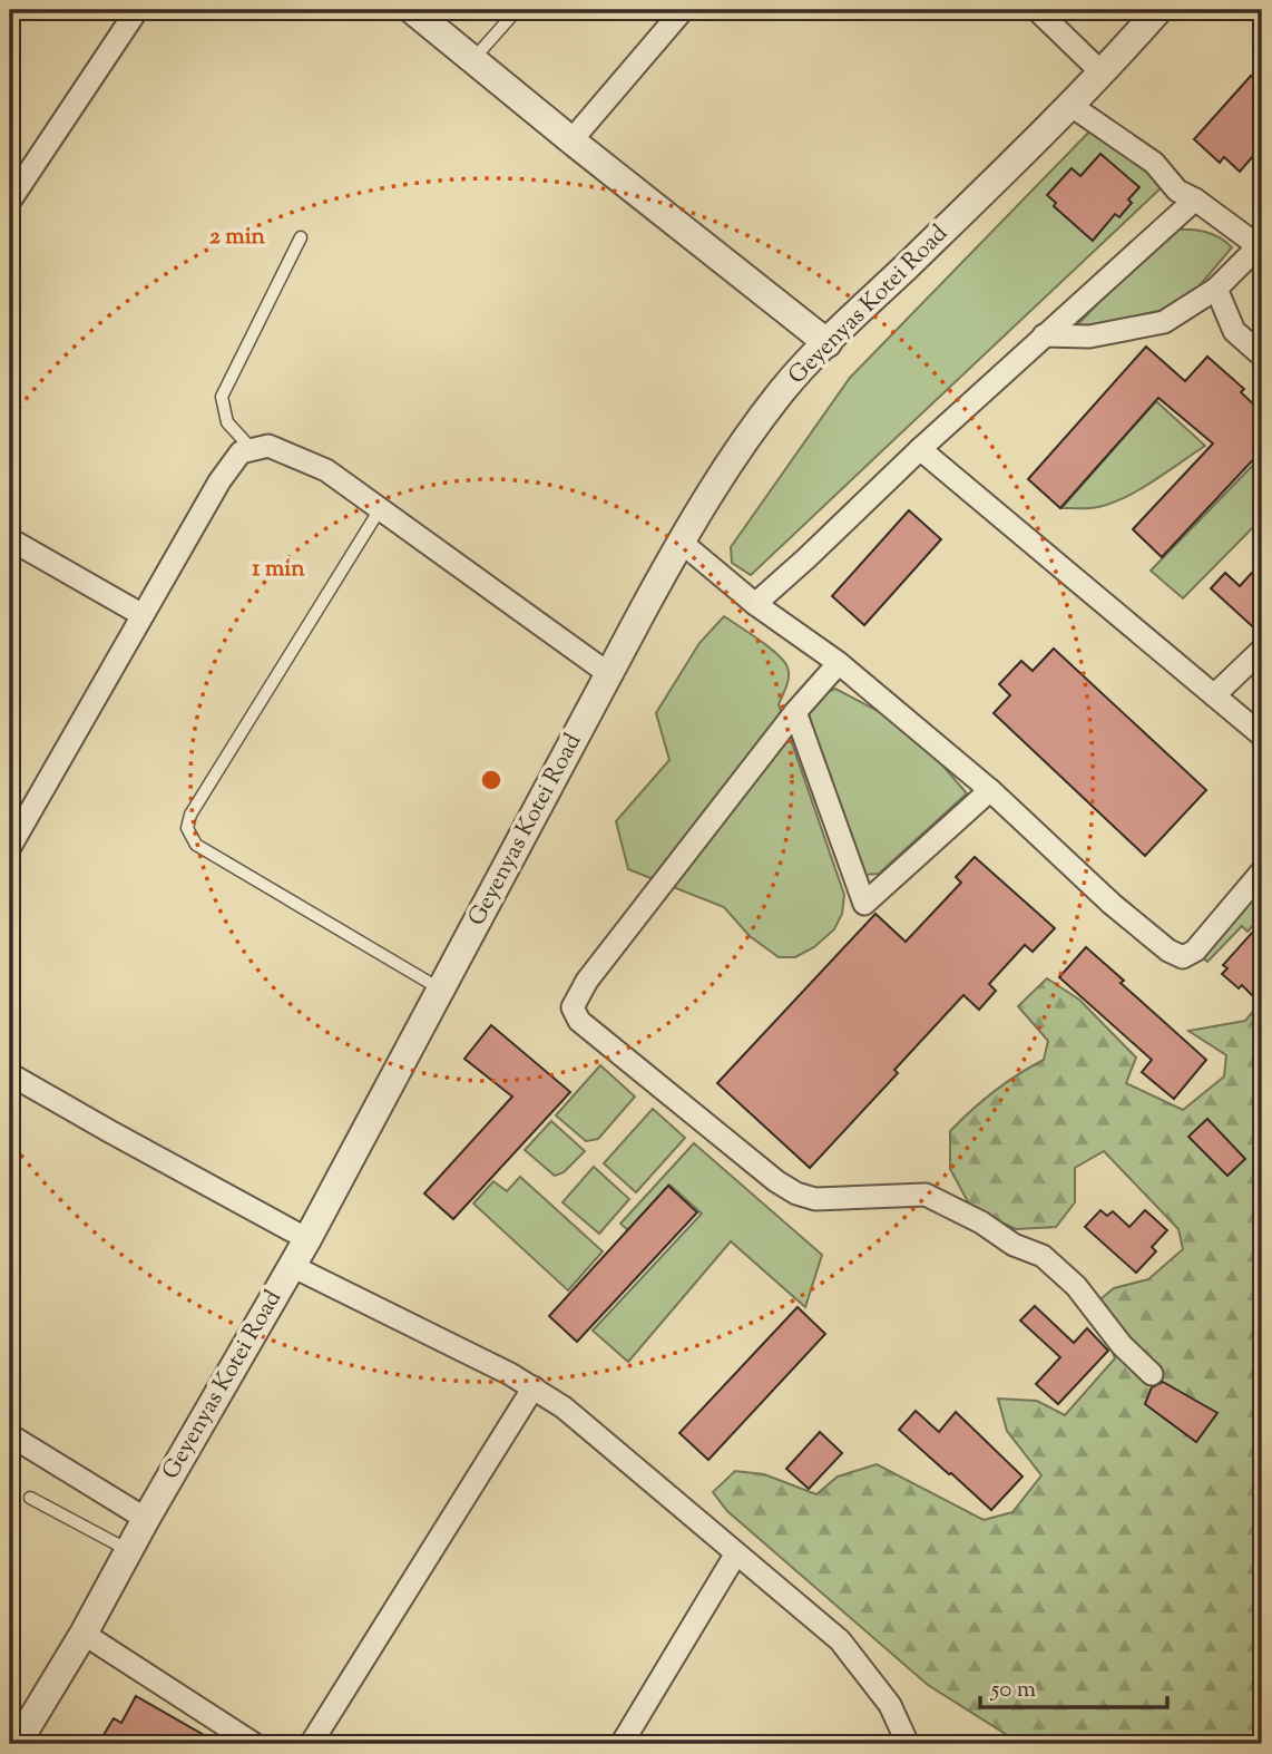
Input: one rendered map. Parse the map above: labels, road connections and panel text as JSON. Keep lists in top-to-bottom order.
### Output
{
  "streets": {
    "street": ["Geyenyas Kotei Road"]
  },
  "scale_bar": "50 m",
  "rings": ["2 min", "1 min"]
}
